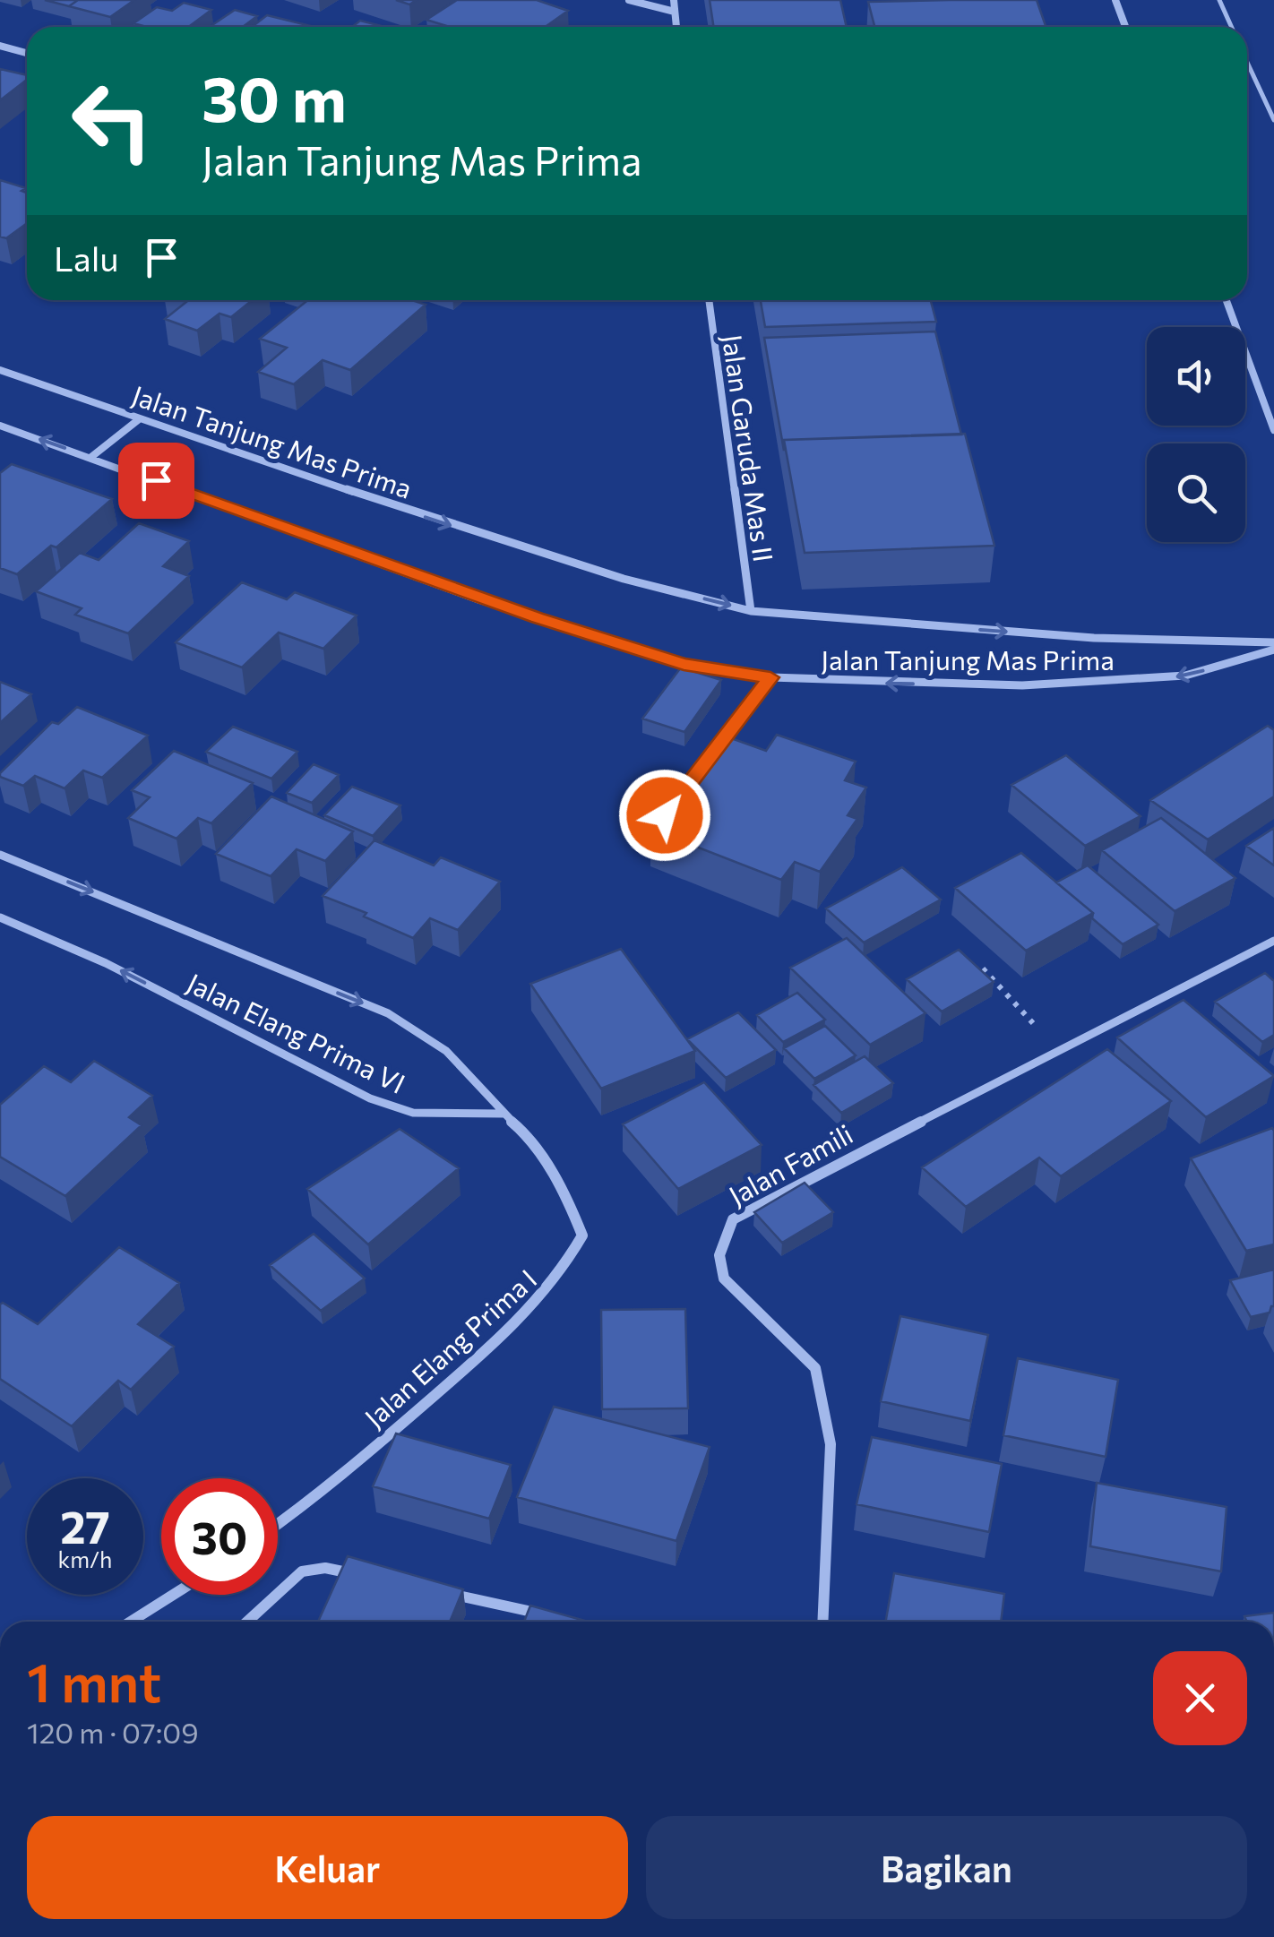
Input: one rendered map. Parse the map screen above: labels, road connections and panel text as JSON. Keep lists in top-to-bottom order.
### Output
{
  "streets": {
    "street": [
      "Jalan Tanjung Mas Prima",
      "Jalan Garuda Mas II",
      "Jalan Elang Prima VI",
      "Jalan Famili",
      "Jalan Elang Prima I"
    ]
  },
  "crossings": [
    ["Jalan Tanjung Mas Prima", "Jalan Garuda Mas II"],
    ["Jalan Elang Prima VI", "Jalan Elang Prima I"]
  ],
  "page": {
    "turn": ["30 m", "Jalan Tanjung Mas Prima"],
    "then": "Lalu",
    "speed": "27 km/h",
    "limit": "30",
    "heading": ["1 mnt", "120 m · 07:09"],
    "buttons": ["Keluar", "Bagikan"]
  }
}
